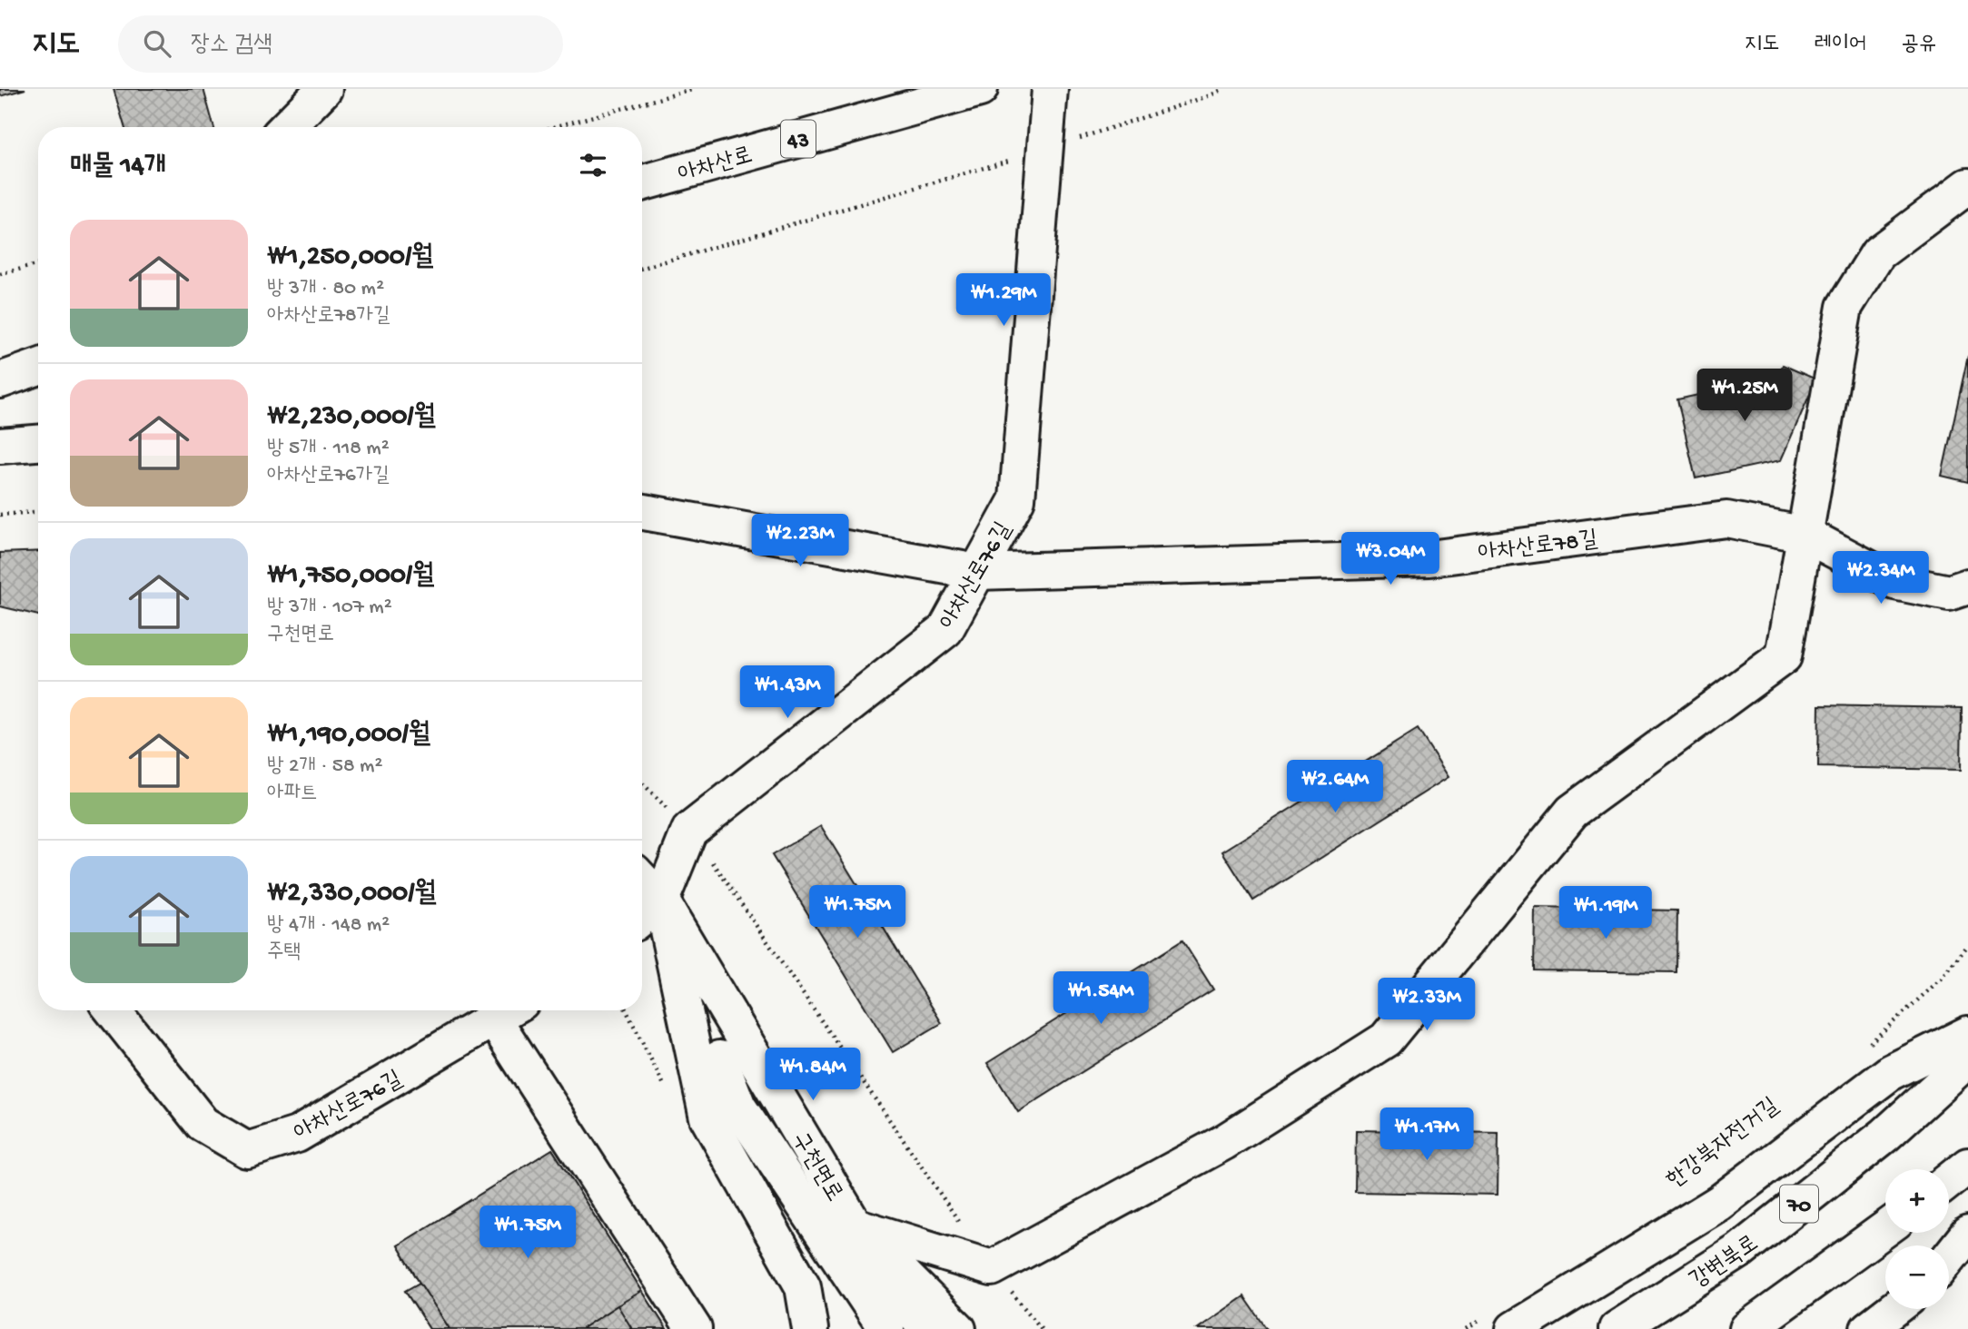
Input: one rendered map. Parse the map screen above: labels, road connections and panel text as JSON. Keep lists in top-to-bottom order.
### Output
{
  "streets": {
    "main road": [
      "43",
      "아차산로",
      "아차산로78길",
      "아차산로76길",
      "구천면로",
      "70",
      "강변북로"
    ]
  },
  "crossings": [
    ["아차산로78길", "아차산로76길"],
    ["아차산로76길", "구천면로"]
  ],
  "page": {
    "header": "지도",
    "search": "장소 검색",
    "nav": ["지도", "레이어", "공유"],
    "heading": "매물 14개",
    "list": [
      {
        "name": "₩1,250,000/월",
        "note": "방 3개 · 80 m² · 아차산로78가길"
      },
      {
        "name": "₩2,230,000/월",
        "note": "방 5개 · 118 m² · 아차산로76가길"
      },
      {
        "name": "₩1,750,000/월",
        "note": "방 3개 · 107 m² · 구천면로"
      },
      {
        "name": "₩1,190,000/월",
        "note": "방 2개 · 58 m² · 아파트"
      },
      {
        "name": "₩2,330,000/월",
        "note": "방 4개 · 148 m² · 주택"
      }
    ],
    "price": [
      "₩1.29M",
      "₩1.25M",
      "₩2.23M",
      "₩3.04M",
      "₩2.34M",
      "₩1.43M",
      "₩2.64M",
      "₩1.75M",
      "₩1.19M",
      "₩1.54M",
      "₩2.33M",
      "₩1.84M",
      "₩1.17M",
      "₩1.75M"
    ],
    "map_buttons": ["+", "−"]
  }
}
